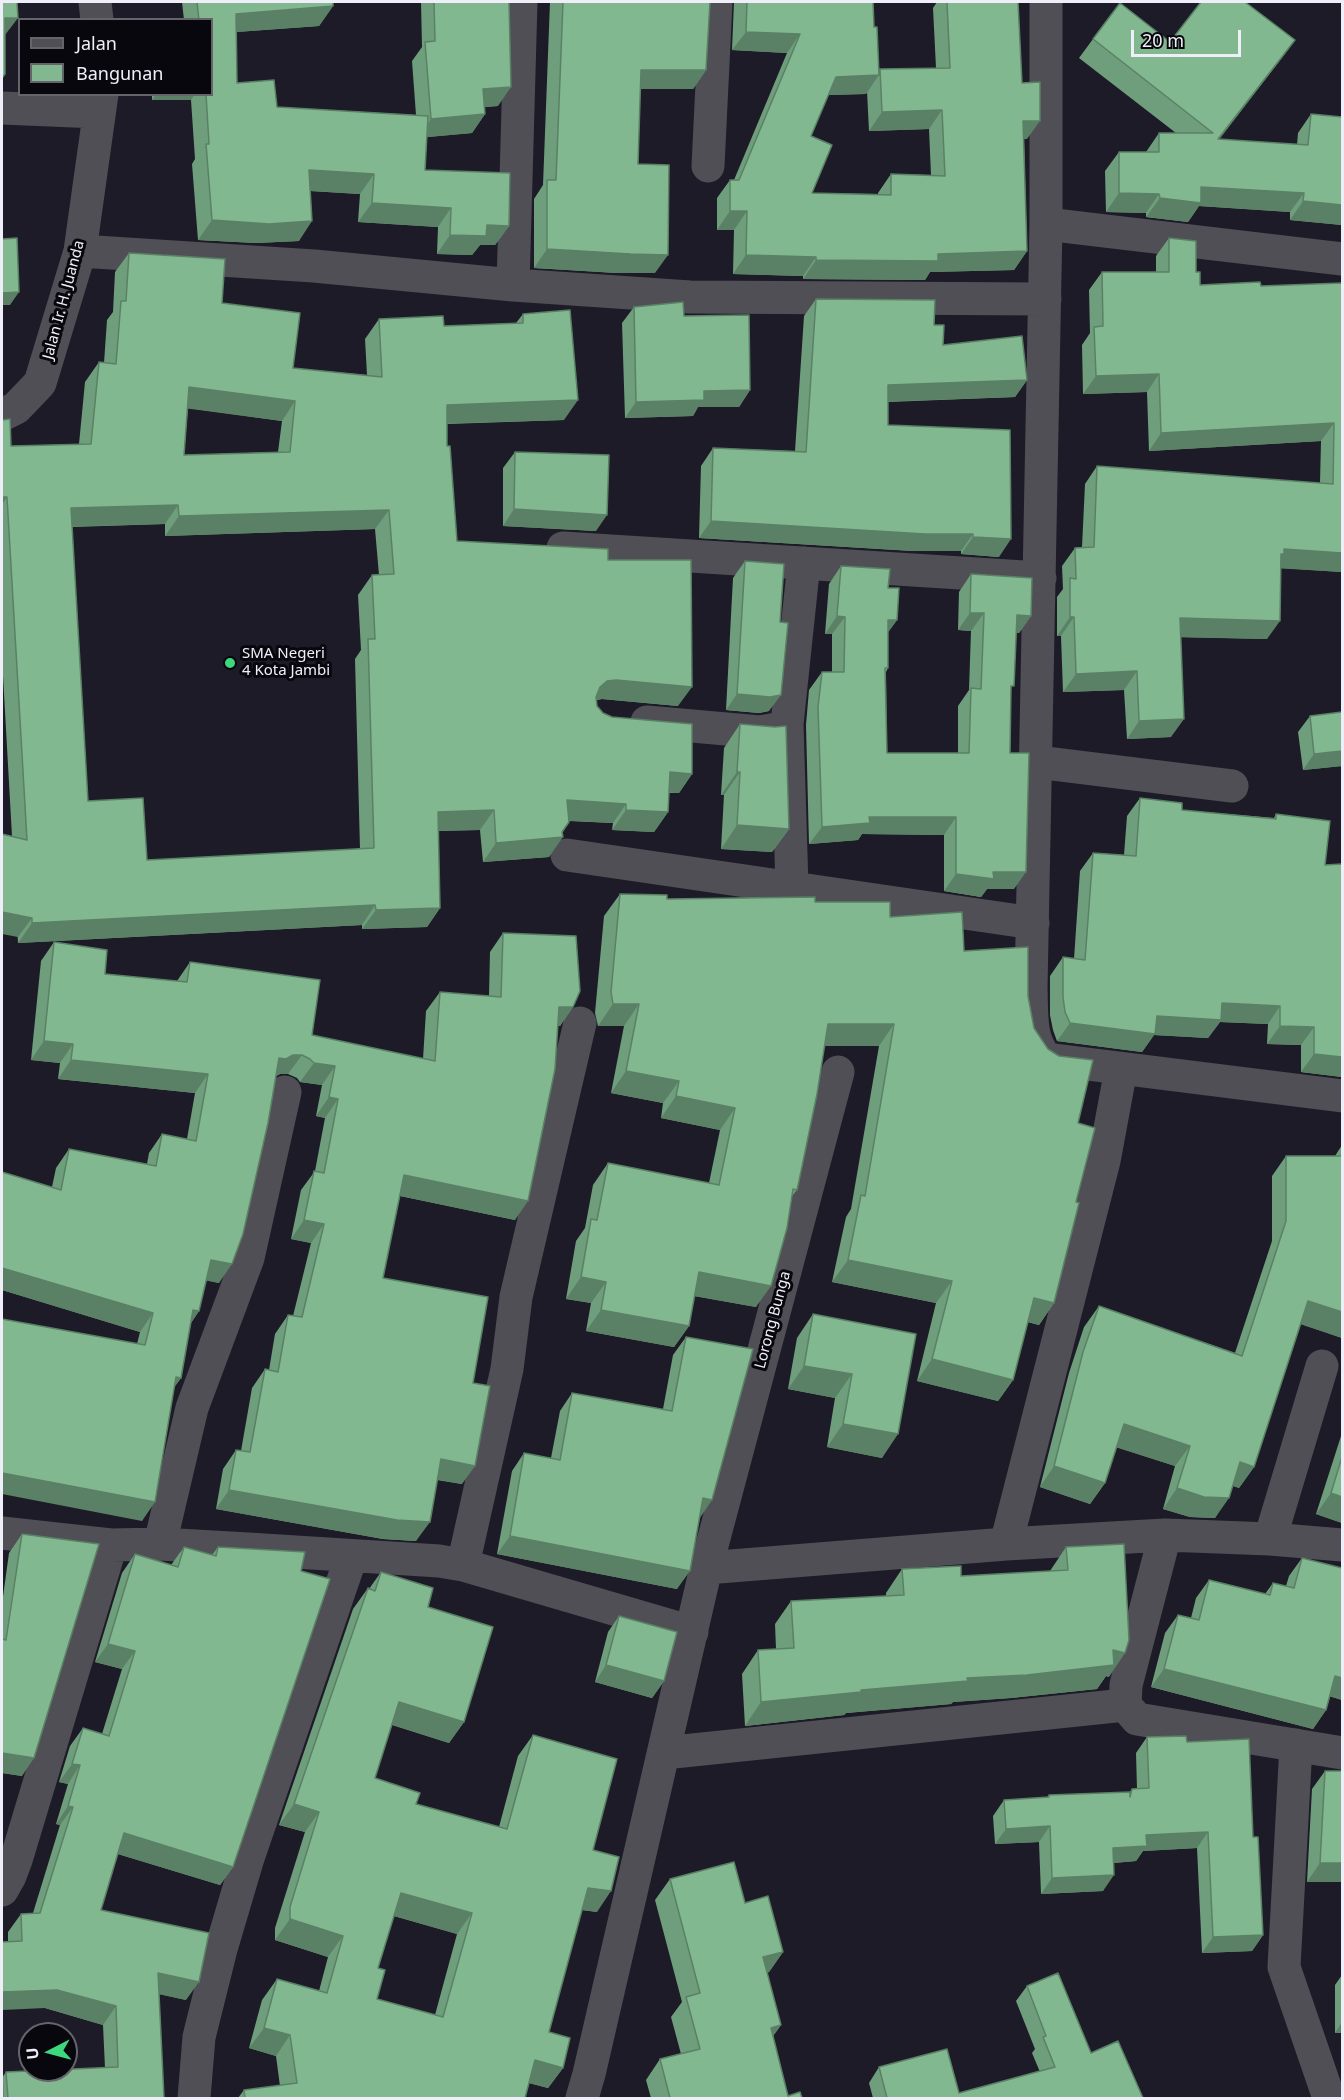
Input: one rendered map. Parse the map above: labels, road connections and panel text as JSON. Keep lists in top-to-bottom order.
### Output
{
  "streets": {
    "street": ["Jalan Ir. H. Juanda", "Lorong Bunga"]
  },
  "places": ["SMA Negeri 4 Kota Jambi"],
  "legend": ["Jalan", "Bangunan"],
  "scale_bar": "20 m",
  "north": "left"
}
